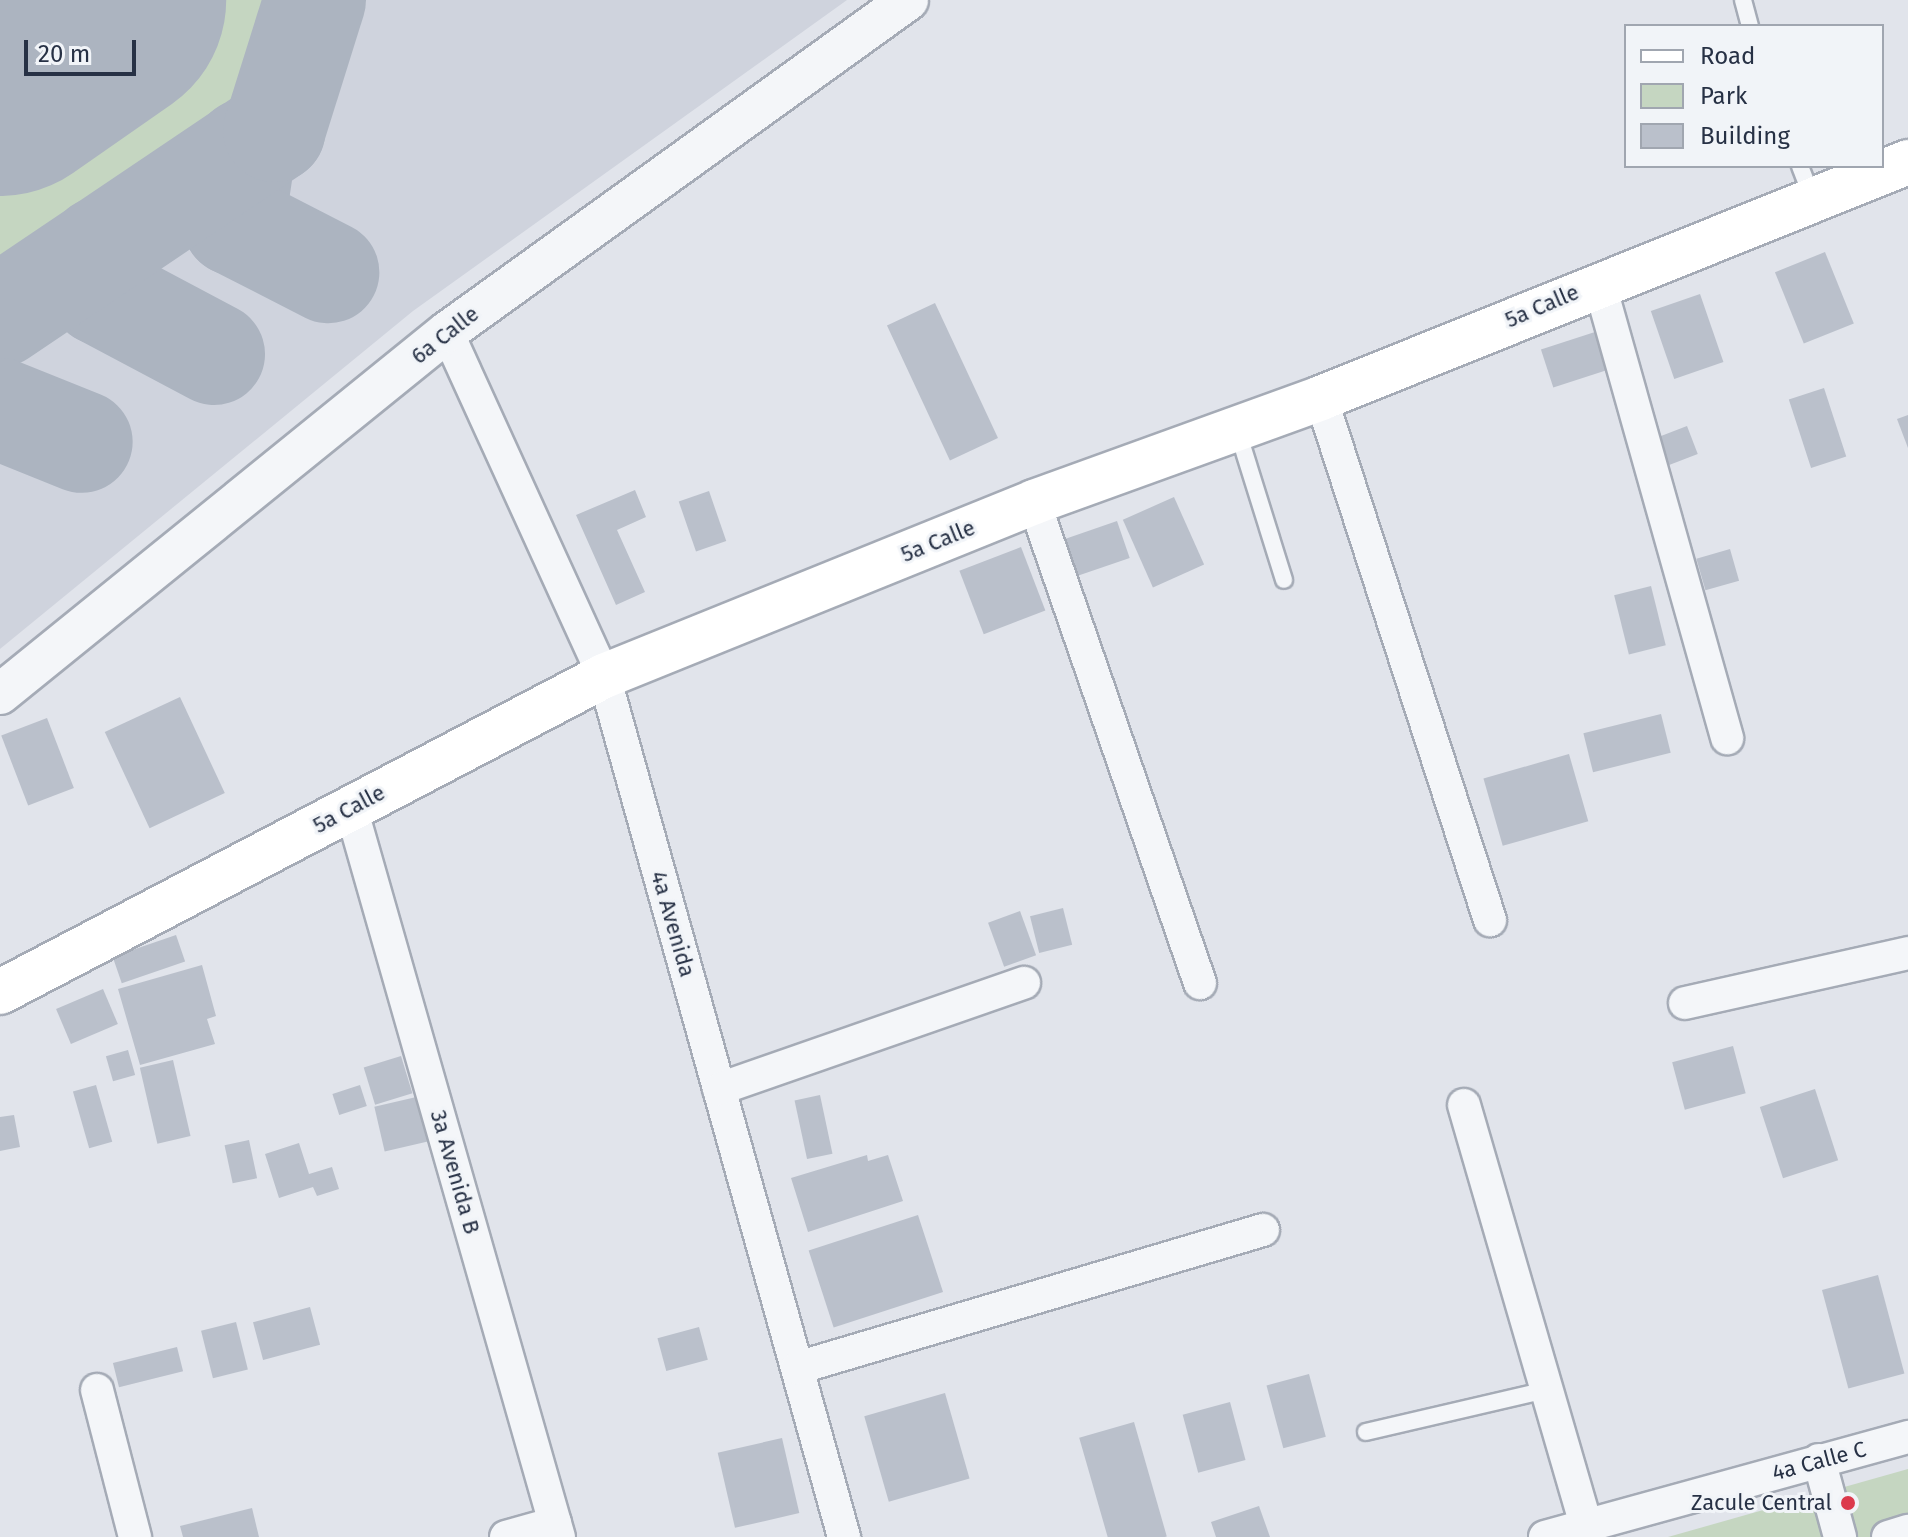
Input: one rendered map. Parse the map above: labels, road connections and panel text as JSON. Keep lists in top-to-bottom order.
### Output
{
  "streets": {
    "main road": ["5a Calle"],
    "street": [
      "6a Calle",
      "4a Avenida",
      "3a Avenida B",
      "4a Calle C"
    ]
  },
  "crossings": [
    ["5a Calle", "4a Avenida"],
    ["5a Calle", "3a Avenida B"],
    ["6a Calle", "4a Avenida"]
  ],
  "places": ["Zacule Central"],
  "legend": ["Road", "Park", "Building"],
  "scale_bar": "20 m"
}
